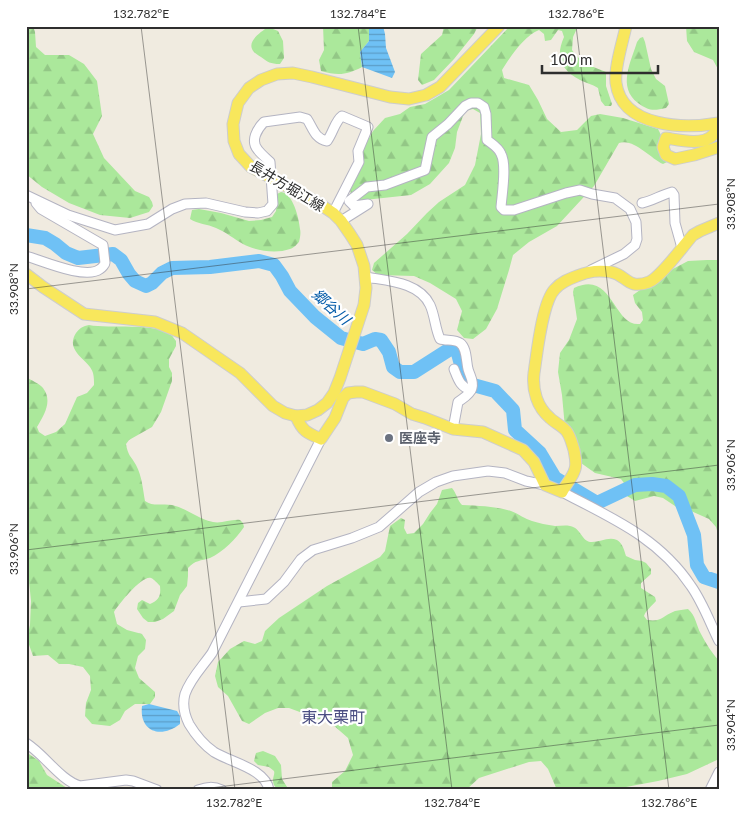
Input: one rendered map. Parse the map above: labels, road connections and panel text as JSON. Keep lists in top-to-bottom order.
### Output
{
  "streets": {
    "main road": ["長井方堀江線"]
  },
  "districts": ["東大栗町"],
  "water": ["郷谷川"],
  "places": ["医座寺"],
  "scale_bar": "100 m",
  "coordinates": [
    "132.782°E",
    "132.784°E",
    "132.786°E",
    "33.908°N",
    "33.906°N",
    "33.904°N"
  ]
}
